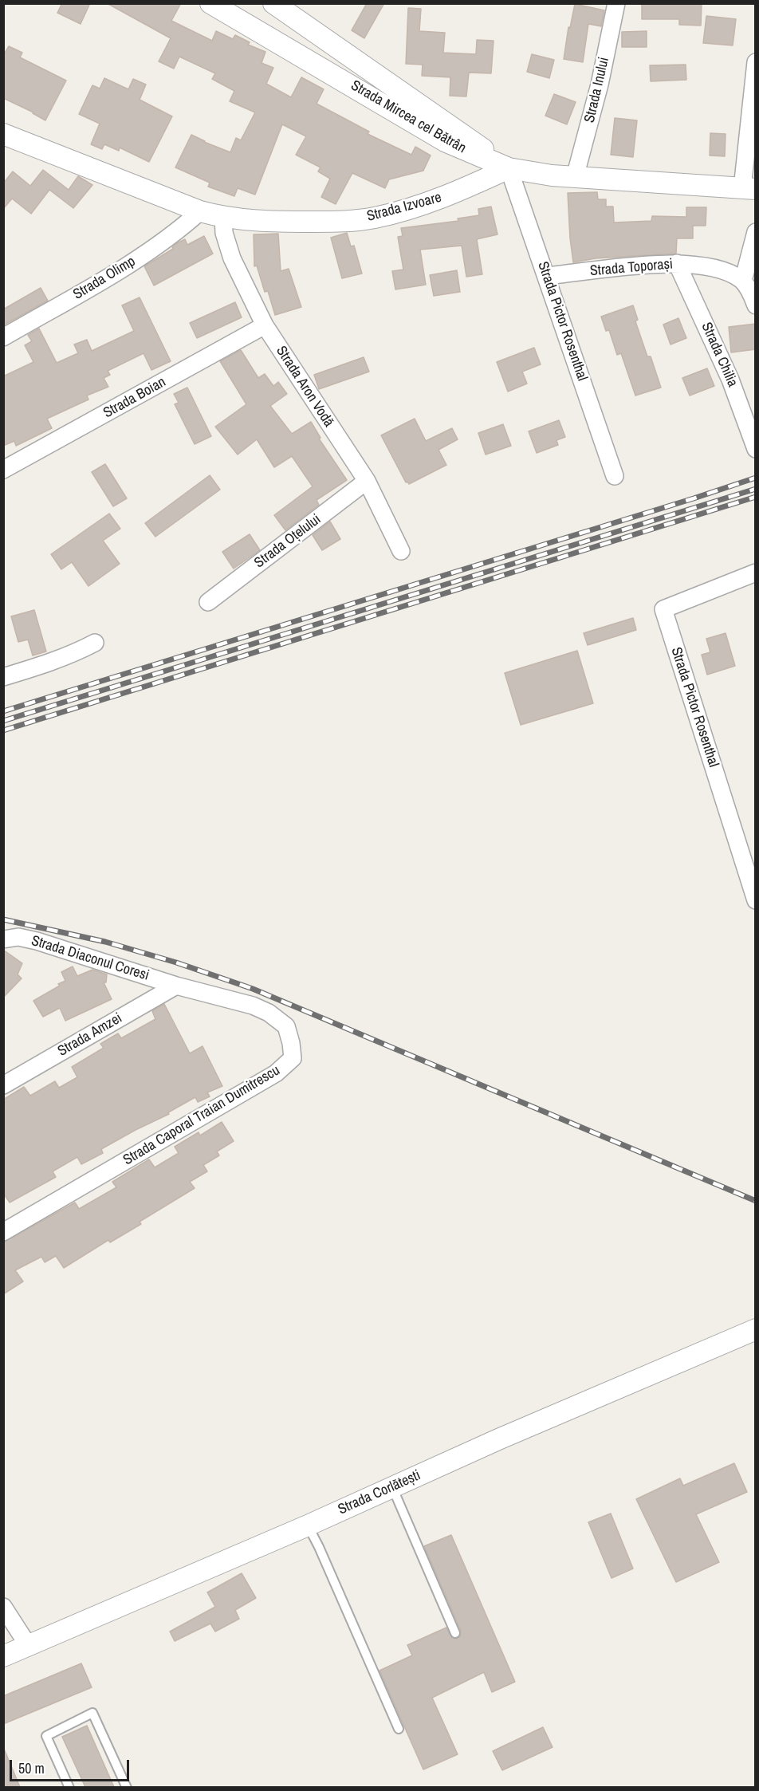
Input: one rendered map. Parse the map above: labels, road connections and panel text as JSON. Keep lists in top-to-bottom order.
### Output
{
  "streets": {
    "street": [
      "Strada Inului",
      "Strada Mircea cel Bătrân",
      "Strada Izvoare",
      "Strada Toporași",
      "Strada Olimp",
      "Strada Pictor Rosenthal",
      "Strada Chilia",
      "Strada Aron Vodă",
      "Strada Boian",
      "Strada Oțelului",
      "Strada Diaconul Coresi",
      "Strada Amzei",
      "Strada Caporal Traian Dumitrescu",
      "Strada Corlătești"
    ]
  },
  "crossings": [
    ["Strada Mircea cel Bătrân", "Strada Izvoare"],
    ["Strada Mircea cel Bătrân", "Strada Pictor Rosenthal"],
    ["Strada Izvoare", "Strada Olimp"],
    ["Strada Izvoare", "Strada Pictor Rosenthal"],
    ["Strada Izvoare", "Strada Aron Vodă"],
    ["Strada Toporași", "Strada Pictor Rosenthal"],
    ["Strada Toporași", "Strada Chilia"],
    ["Strada Aron Vodă", "Strada Boian"],
    ["Strada Aron Vodă", "Strada Oțelului"],
    ["Strada Diaconul Coresi", "Strada Amzei"],
    ["Strada Diaconul Coresi", "Strada Caporal Traian Dumitrescu"],
    ["Strada Amzei", "Strada Caporal Traian Dumitrescu"]
  ],
  "scale_bar": "50 m"
}
